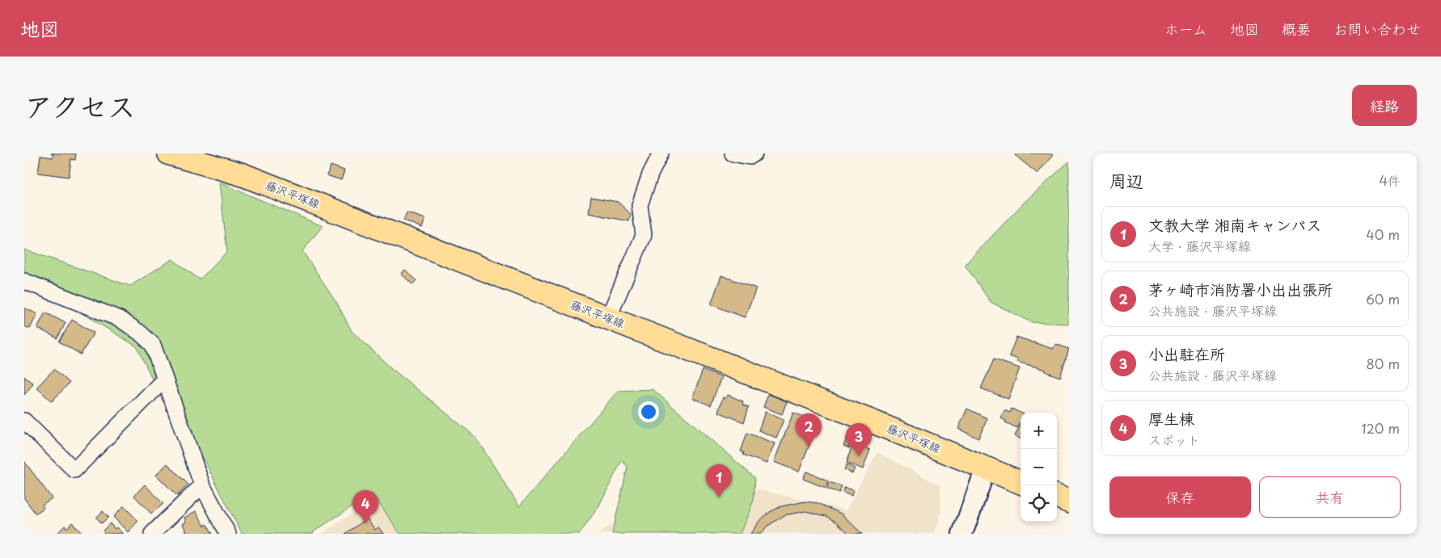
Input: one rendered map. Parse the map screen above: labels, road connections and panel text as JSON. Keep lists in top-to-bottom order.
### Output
{
  "streets": {
    "main road": ["藤沢平塚線"]
  },
  "page": {
    "header": "地図",
    "nav": [
      "ホーム",
      "地図",
      "概要",
      "お問い合わせ"
    ],
    "title": "アクセス",
    "buttons": [
      "経路",
      ["保存", "共有"]
    ],
    "heading": ["周辺", "4件"],
    "list": [
      {
        "mark": "1",
        "name": "文教大学 湘南キャンパス",
        "note": "大学 · 藤沢平塚線",
        "value": "40 m"
      },
      {
        "mark": "2",
        "name": "茅ヶ崎市消防署小出出張所",
        "note": "公共施設 · 藤沢平塚線",
        "value": "60 m"
      },
      {
        "mark": "3",
        "name": "小出駐在所",
        "note": "公共施設 · 藤沢平塚線",
        "value": "80 m"
      },
      {
        "mark": "4",
        "name": "厚生棟",
        "note": "スポット",
        "value": "120 m"
      }
    ],
    "map_buttons": ["+", "−"],
    "pins": [
      "2",
      "3",
      "1",
      "4"
    ]
  }
}
